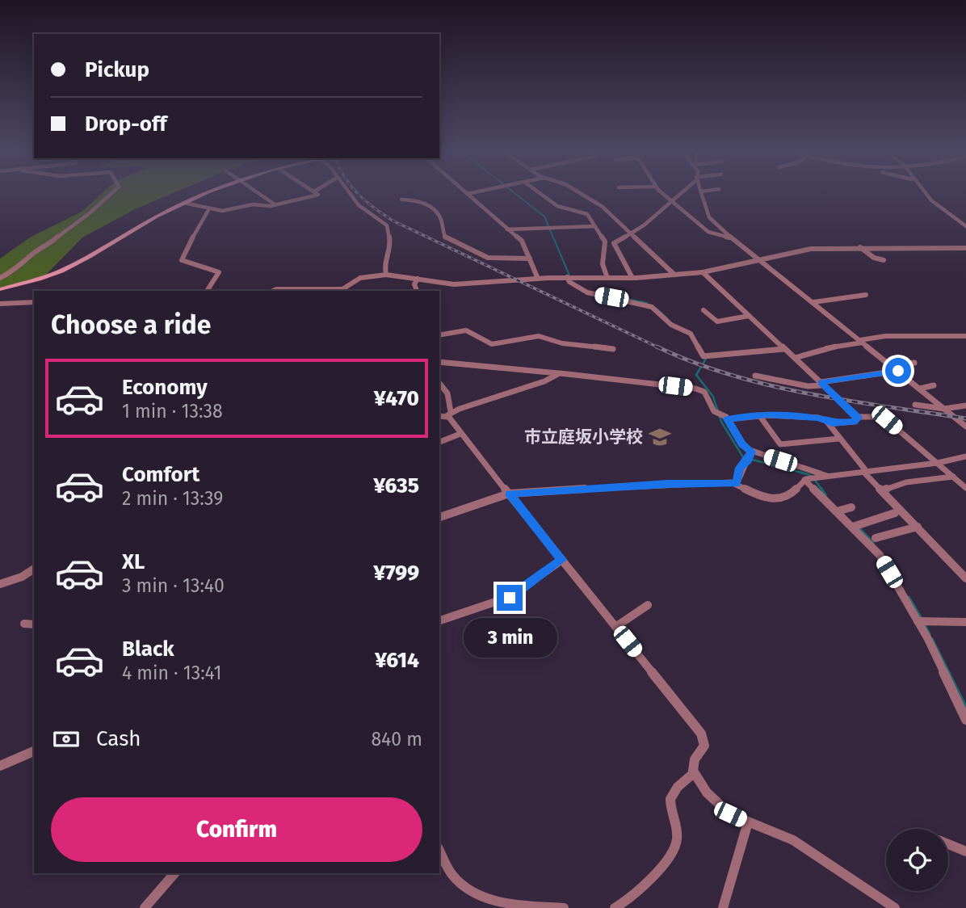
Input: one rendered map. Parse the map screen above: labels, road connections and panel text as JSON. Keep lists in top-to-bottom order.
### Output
{
  "places": {
    "school or university": ["市立庭坂小学校"]
  },
  "page": {
    "banner": ["Pickup", "Drop-off"],
    "heading": "Choose a ride",
    "list": [
      {
        "name": "Economy",
        "note": "1 min · 13:38",
        "value": "¥470"
      },
      {
        "name": "Comfort",
        "note": "2 min · 13:39",
        "value": "¥635"
      },
      {
        "name": "XL",
        "note": "3 min · 13:40",
        "value": "¥799"
      },
      {
        "name": "Black",
        "note": "4 min · 13:41",
        "value": "¥614"
      }
    ],
    "bubble": "3 min",
    "pay": ["Cash", "840 m"],
    "buttons": "Confirm"
  }
}
